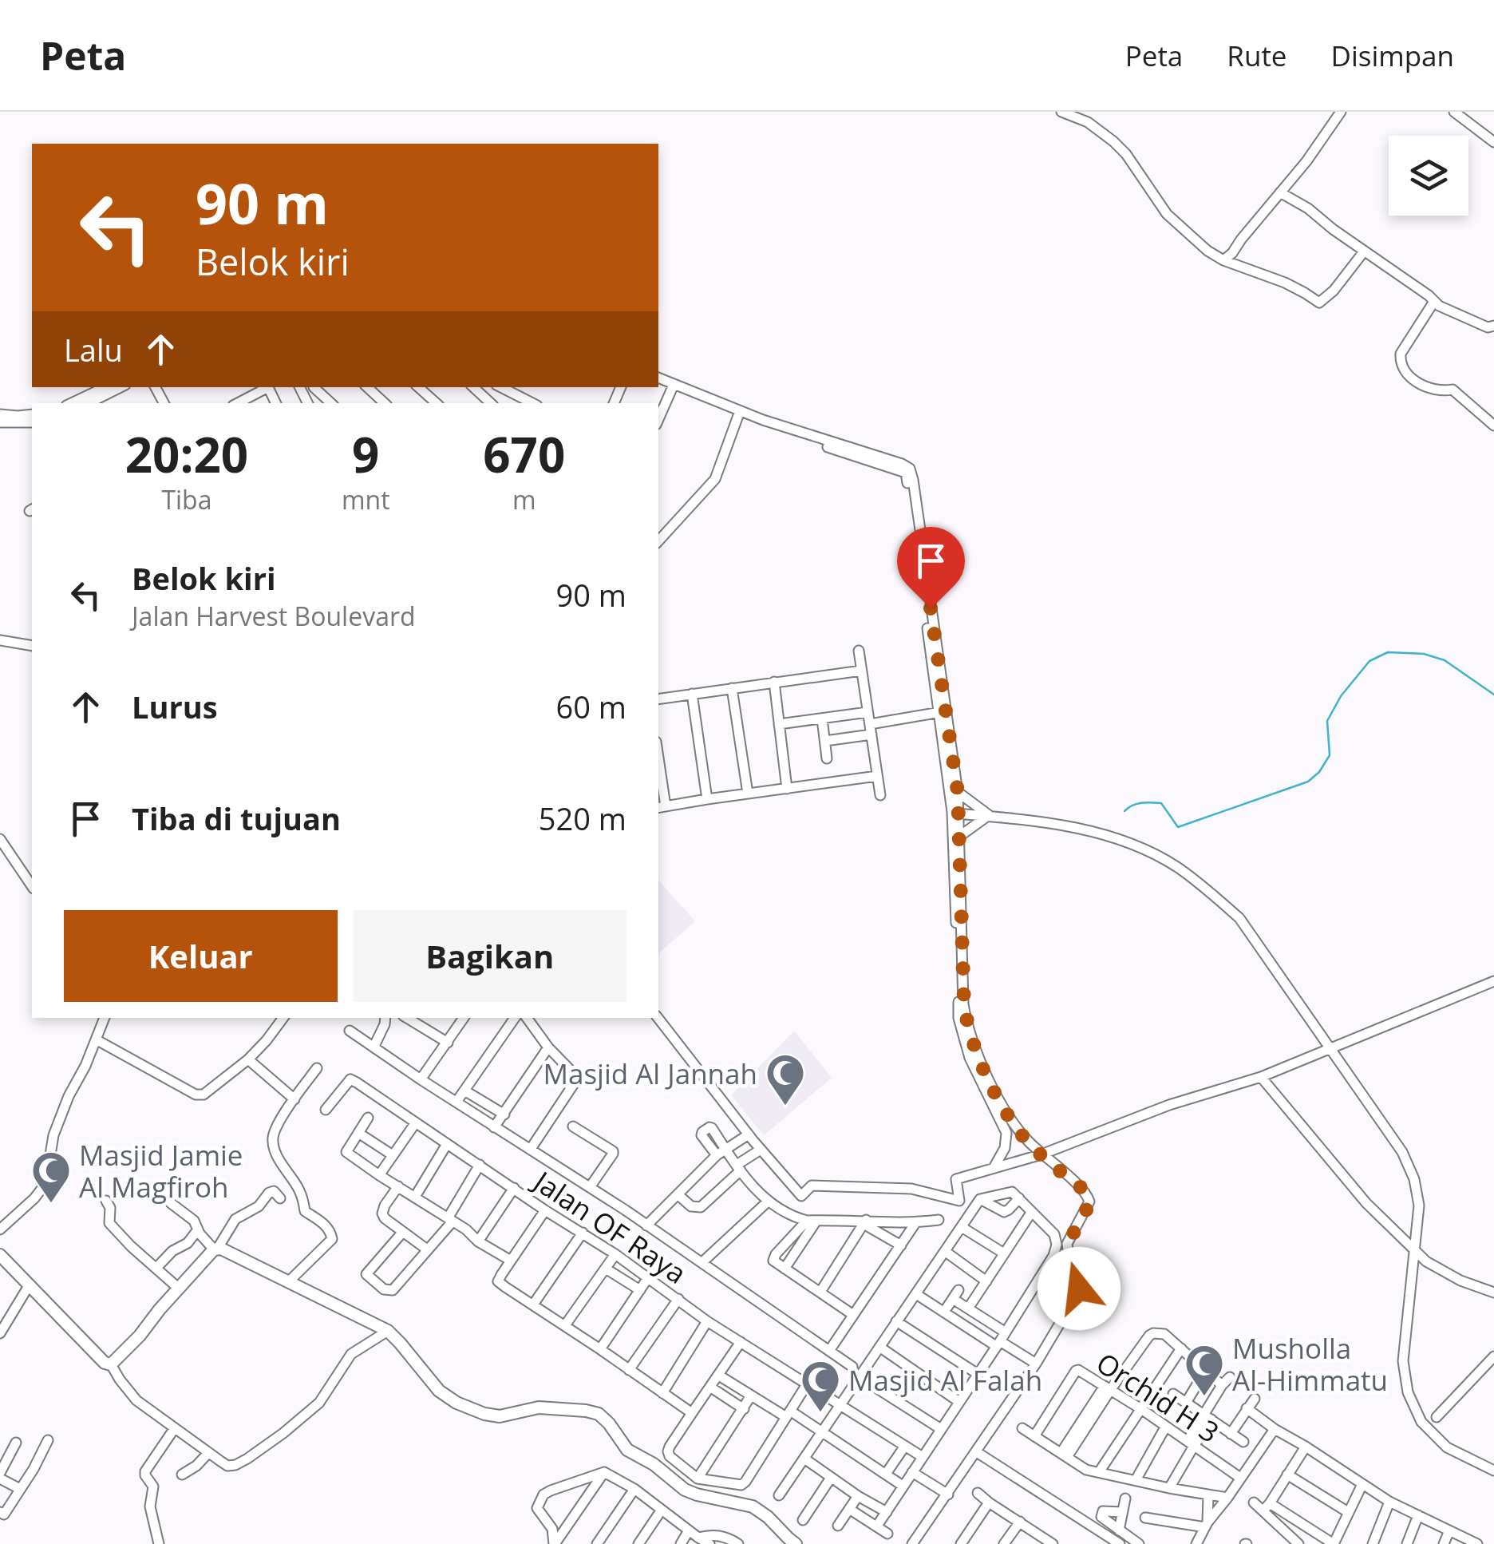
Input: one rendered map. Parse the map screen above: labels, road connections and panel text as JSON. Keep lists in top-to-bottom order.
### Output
{
  "streets": {
    "street": ["Jalan OF Raya", "Orchid H 3"]
  },
  "places": {
    "mosque": [
      "Masjid Al Jannah",
      "Masjid Jamie Al Magfiroh",
      "Musholla Al-Himmatu",
      "Masjid Al Falah"
    ]
  },
  "page": {
    "header": "Peta",
    "nav": ["Peta", "Rute", "Disimpan"],
    "turn": ["90 m", "Belok kiri"],
    "then": "Lalu",
    "eta": [
      "20:20",
      "Tiba",
      "9",
      "mnt",
      "670",
      "m"
    ],
    "list": [
      {
        "name": "Belok kiri",
        "note": "Jalan Harvest Boulevard",
        "value": "90 m"
      },
      {
        "name": "Lurus",
        "value": "60 m"
      },
      {
        "name": "Tiba di tujuan",
        "value": "520 m"
      }
    ],
    "buttons": ["Keluar", "Bagikan"]
  }
}
